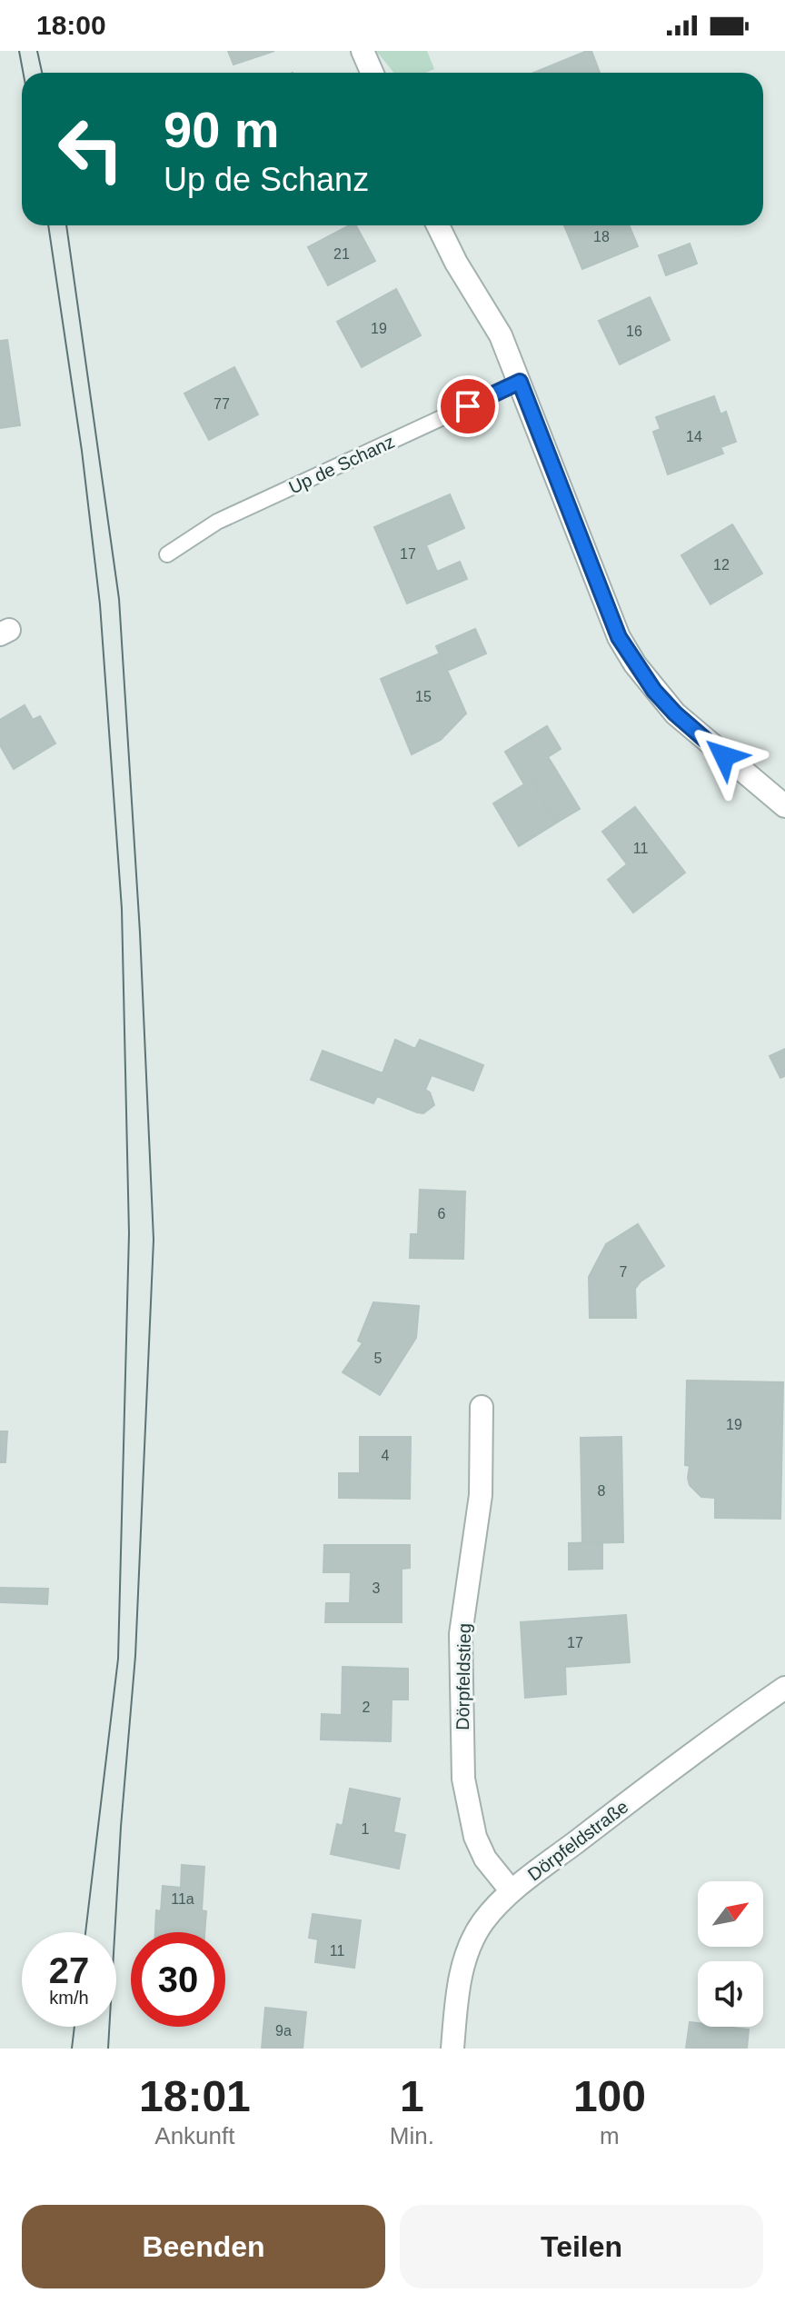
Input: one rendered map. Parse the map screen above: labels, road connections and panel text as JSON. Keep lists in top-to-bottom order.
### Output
{
  "streets": {
    "street": ["Dörpfeldstieg", "Dörpfeldstraße"],
    "lane": ["Up de Schanz"]
  },
  "crossings": [
    ["Dörpfeldstieg", "Dörpfeldstraße"]
  ],
  "house_numbers": [
    "18",
    "21",
    "19",
    "16",
    "77",
    "14",
    "17",
    "12",
    "15",
    "11",
    "6",
    "7",
    "5",
    "19",
    "4",
    "8",
    "3",
    "17",
    "2",
    "1",
    "11a",
    "11",
    "9a"
  ],
  "north": "top right",
  "page": {
    "status": "18:00",
    "turn": ["90 m", "Up de Schanz"],
    "speed": "27 km/h",
    "limit": "30",
    "eta": [
      "18:01",
      "Ankunft",
      "1",
      "Min.",
      "100",
      "m"
    ],
    "buttons": ["Beenden", "Teilen"]
  }
}
